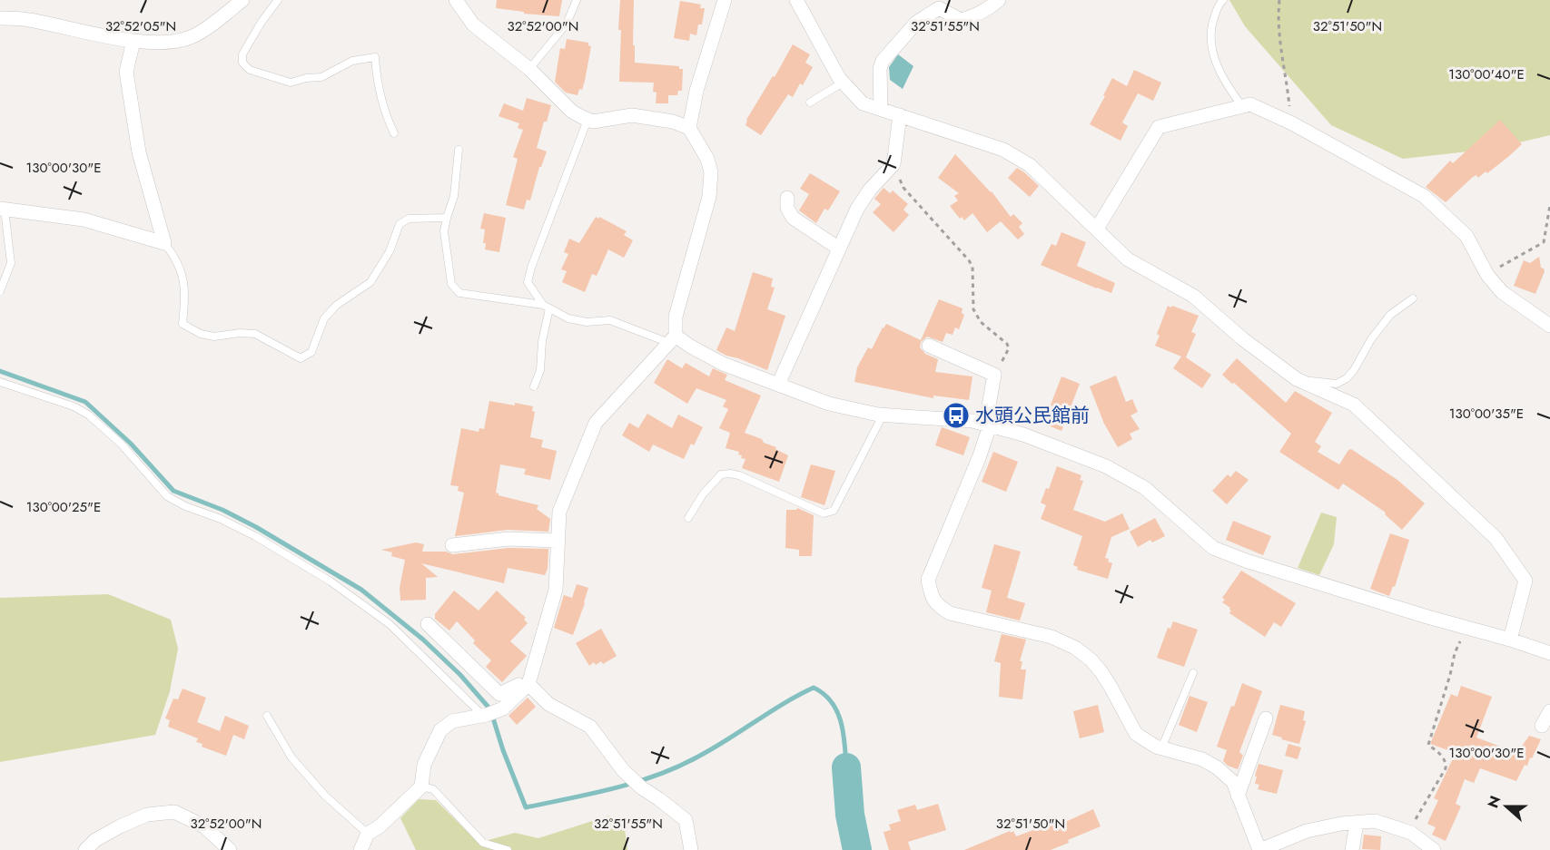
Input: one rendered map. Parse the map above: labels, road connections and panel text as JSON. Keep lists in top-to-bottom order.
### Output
{
  "places": {
    "bus stop": ["水頭公民館前"]
  },
  "north": "left",
  "coordinates": [
    "32°52'05\"N",
    "32°52'00\"N",
    "32°51'55\"N",
    "32°51'50\"N",
    "130°00'40\"E",
    "130°00'30\"E",
    "130°00'35\"E",
    "130°00'25\"E"
  ]
}
